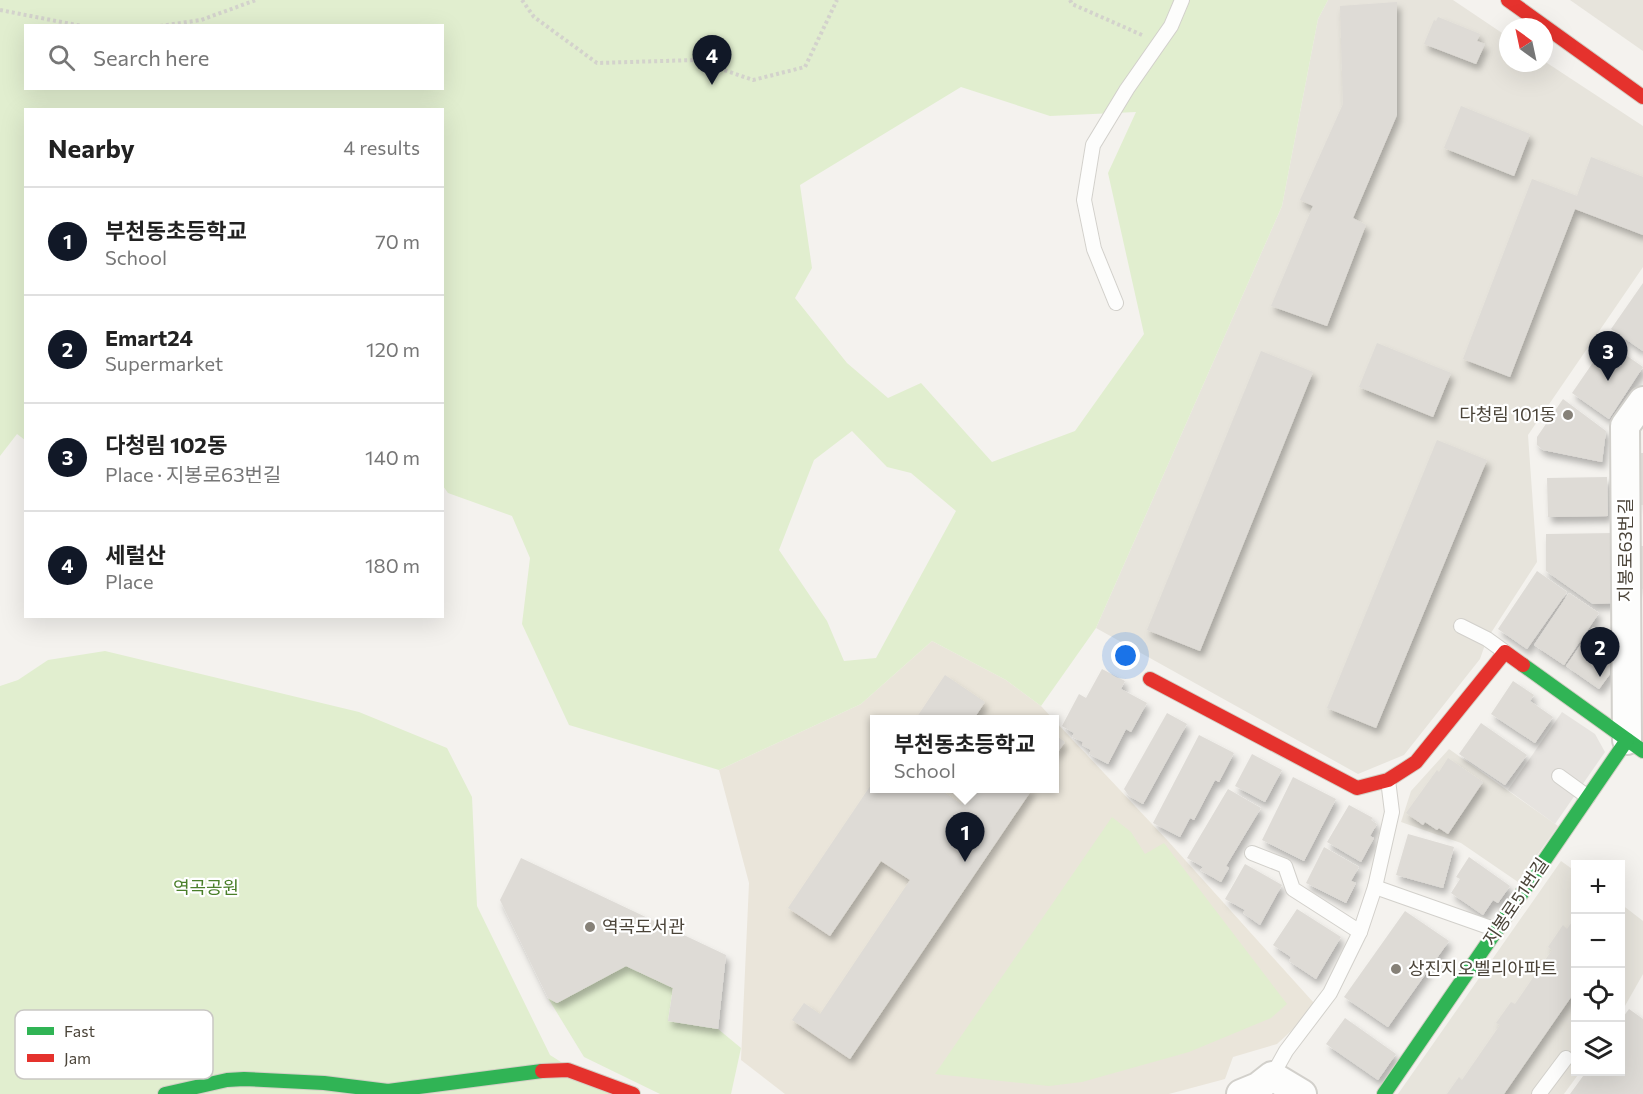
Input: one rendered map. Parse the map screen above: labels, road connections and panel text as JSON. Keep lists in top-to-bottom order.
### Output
{
  "streets": {
    "street": ["지봉로63번길", "지봉로51번길"]
  },
  "crossings": [
    ["지봉로63번길", "지봉로51번길"]
  ],
  "parks": ["역곡공원"],
  "places": ["다청림 101동", "역곡도서관", "상진지오벨리아파트"],
  "legend": ["Fast", "Jam"],
  "north": "top left",
  "page": {
    "search": "Search here",
    "pins": [
      "4",
      "3",
      "2",
      "1"
    ],
    "heading": ["Nearby", "4 results"],
    "list": [
      {
        "mark": "1",
        "name": "부천동초등학교",
        "note": "School",
        "value": "70 m"
      },
      {
        "mark": "2",
        "name": "Emart24",
        "note": "Supermarket",
        "value": "120 m"
      },
      {
        "mark": "3",
        "name": "다청림 102동",
        "note": "Place · 지봉로63번길",
        "value": "140 m"
      },
      {
        "mark": "4",
        "name": "세럴산",
        "note": "Place",
        "value": "180 m"
      }
    ],
    "popup": ["부천동초등학교", "School"],
    "map_buttons": ["+", "−"]
  }
}
